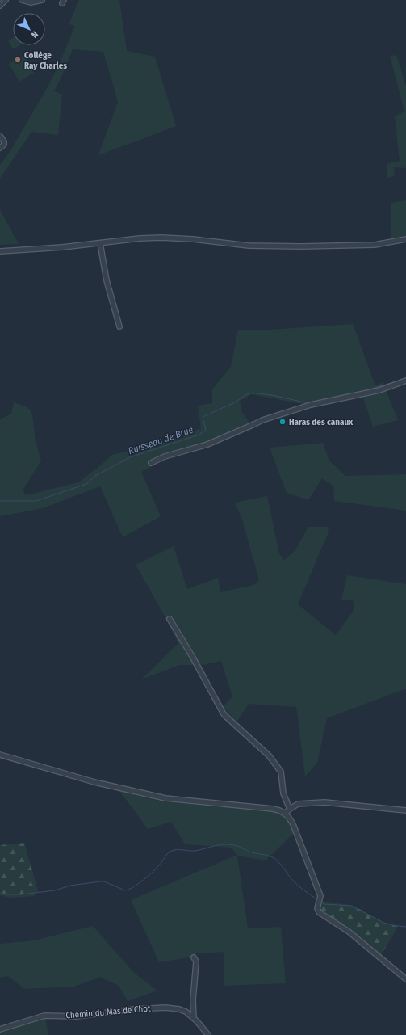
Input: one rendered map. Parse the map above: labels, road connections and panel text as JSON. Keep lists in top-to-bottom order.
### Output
{
  "streets": {
    "street": ["Chemin du Mas de Chot"]
  },
  "water": ["Ruisseau de Brue"],
  "places": ["Collège Ray Charles", "Haras des canaux"],
  "north": "bottom right"
}
